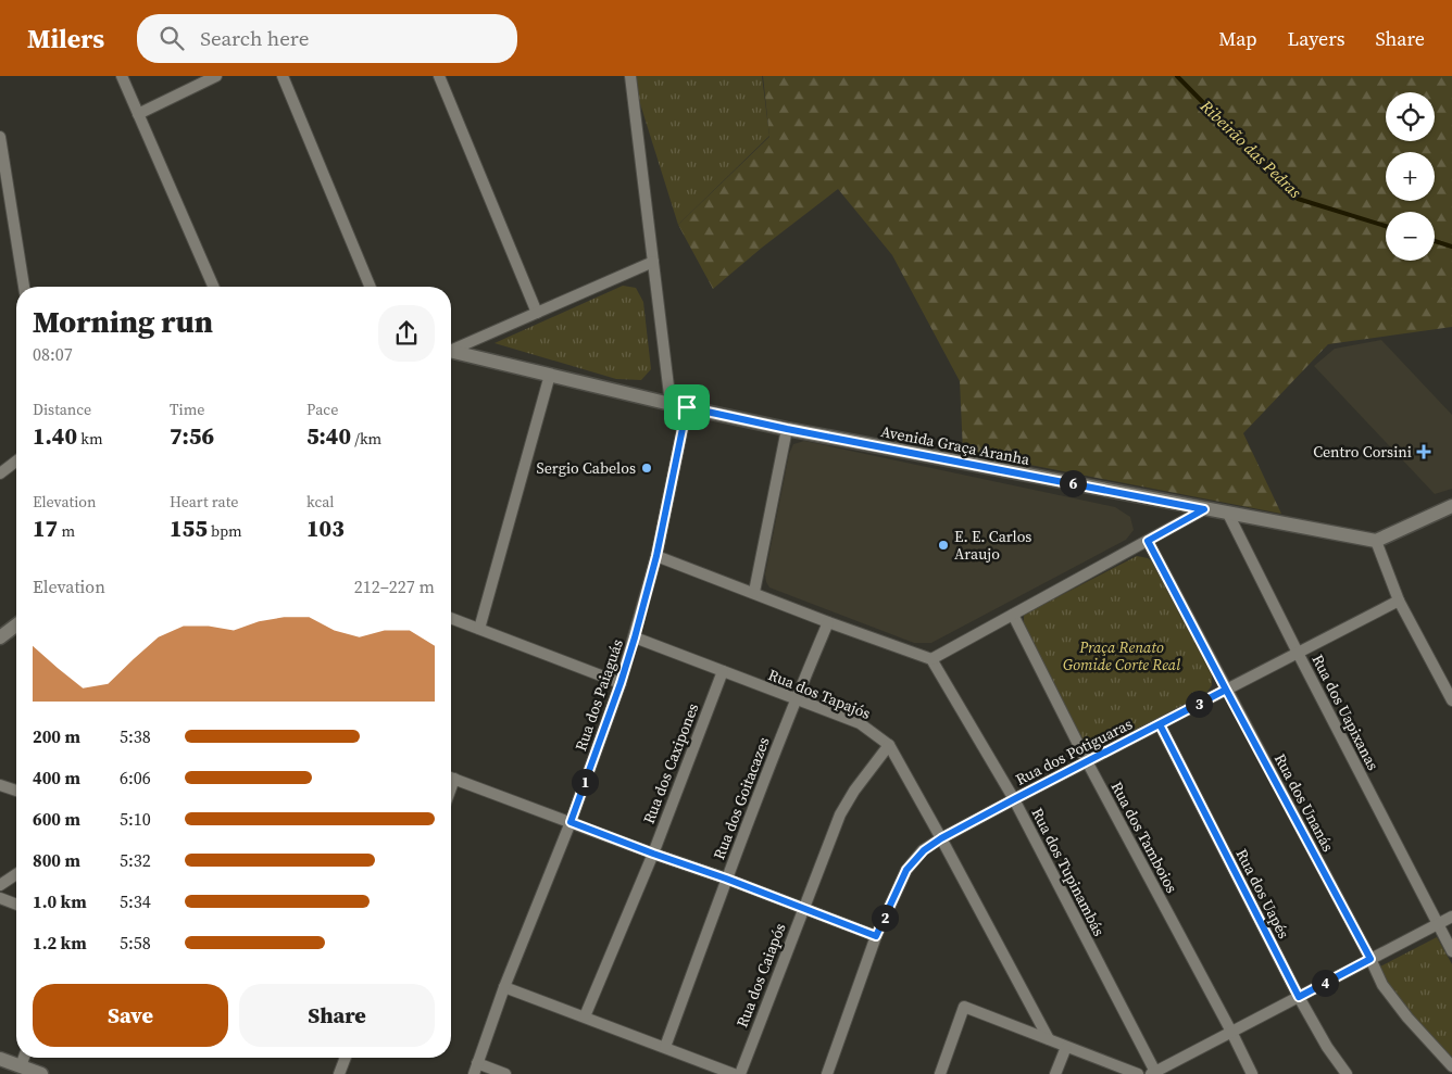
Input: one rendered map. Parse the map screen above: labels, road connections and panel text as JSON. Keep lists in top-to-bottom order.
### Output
{
  "streets": {
    "street": [
      "Avenida Graça Aranha",
      "Rua dos Tapajós",
      "Rua dos Paiaguás",
      "Rua dos Uapixanas",
      "Rua dos Potiguaras",
      "Rua dos Caxipones",
      "Rua dos Goitacazes",
      "Rua dos Unanás",
      "Rua dos Tamboios",
      "Rua dos Tupinambás",
      "Rua dos Uapés",
      "Rua dos Caiapós"
    ]
  },
  "crossings": [
    ["Avenida Graça Aranha", "Rua dos Paiaguás"],
    ["Avenida Graça Aranha", "Rua dos Uapixanas"],
    ["Rua dos Tapajós", "Rua dos Paiaguás"],
    ["Rua dos Tapajós", "Rua dos Potiguaras"],
    ["Rua dos Tapajós", "Rua dos Caxipones"],
    ["Rua dos Tapajós", "Rua dos Goitacazes"],
    ["Rua dos Tapajós", "Rua dos Caiapós"],
    ["Rua dos Uapixanas", "Rua dos Potiguaras"],
    ["Rua dos Potiguaras", "Rua dos Unanás"],
    ["Rua dos Potiguaras", "Rua dos Tamboios"],
    ["Rua dos Potiguaras", "Rua dos Tupinambás"],
    ["Rua dos Potiguaras", "Rua dos Uapés"]
  ],
  "water": ["Ribeirão das Pedras"],
  "parks": ["Praça Renato Gomide Corte Real"],
  "places": {
    "health": ["Centro Corsini"],
    "other": ["Sergio Cabelos", "E. E. Carlos Araujo"]
  },
  "page": {
    "header": "Milers",
    "search": "Search here",
    "nav": ["Map", "Layers", "Share"],
    "map_buttons": ["+", "−"],
    "heading": ["Morning run", "08:07"],
    "stats": [
      ["Distance", "1.40 km"],
      ["Time", "7:56"],
      ["Pace", "5:40 /km"],
      ["Elevation", "17 m"],
      ["Heart rate", "155 bpm"],
      ["kcal", "103"]
    ],
    "pins": [
      "6",
      "3",
      "1",
      "2",
      "4"
    ],
    "chart": ["Elevation", "212–227 m"],
    "list": [
      {
        "name": "200 m",
        "note": "5:38"
      },
      {
        "name": "400 m",
        "note": "6:06"
      },
      {
        "name": "600 m",
        "note": "5:10"
      },
      {
        "name": "800 m",
        "note": "5:32"
      },
      {
        "name": "1.0 km",
        "note": "5:34"
      },
      {
        "name": "1.2 km",
        "note": "5:58"
      }
    ],
    "buttons": ["Save", "Share"]
  }
}
